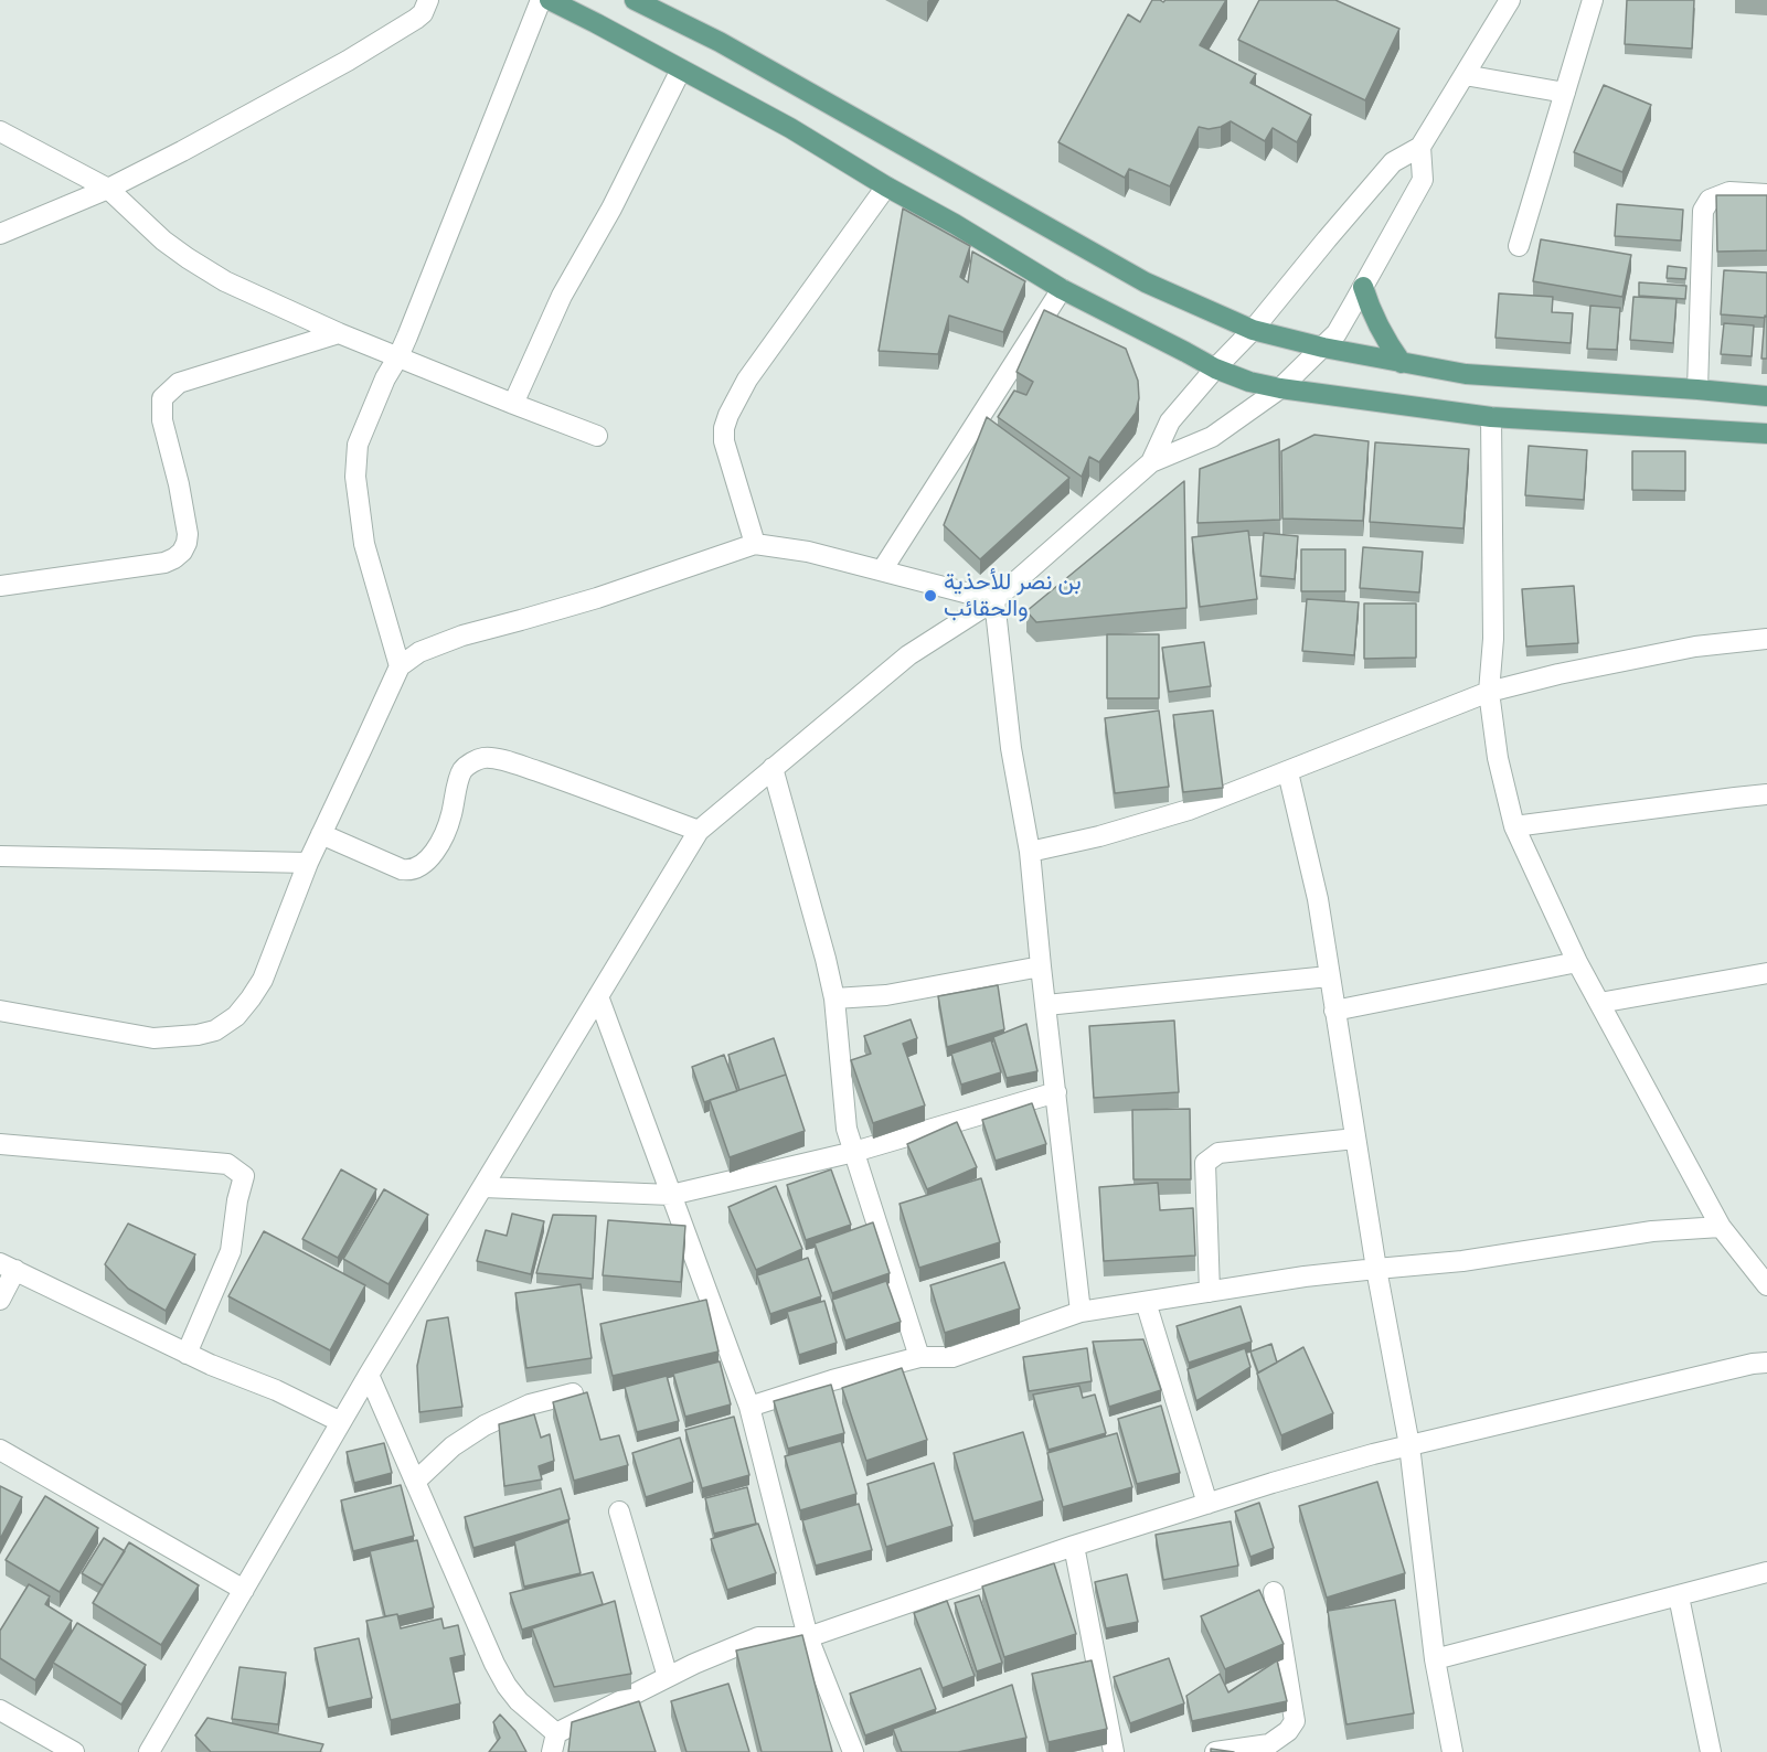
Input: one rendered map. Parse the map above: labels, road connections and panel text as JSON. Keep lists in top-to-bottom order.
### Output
{
  "places": ["بن نصر للأحذية والحقائب"]
}
